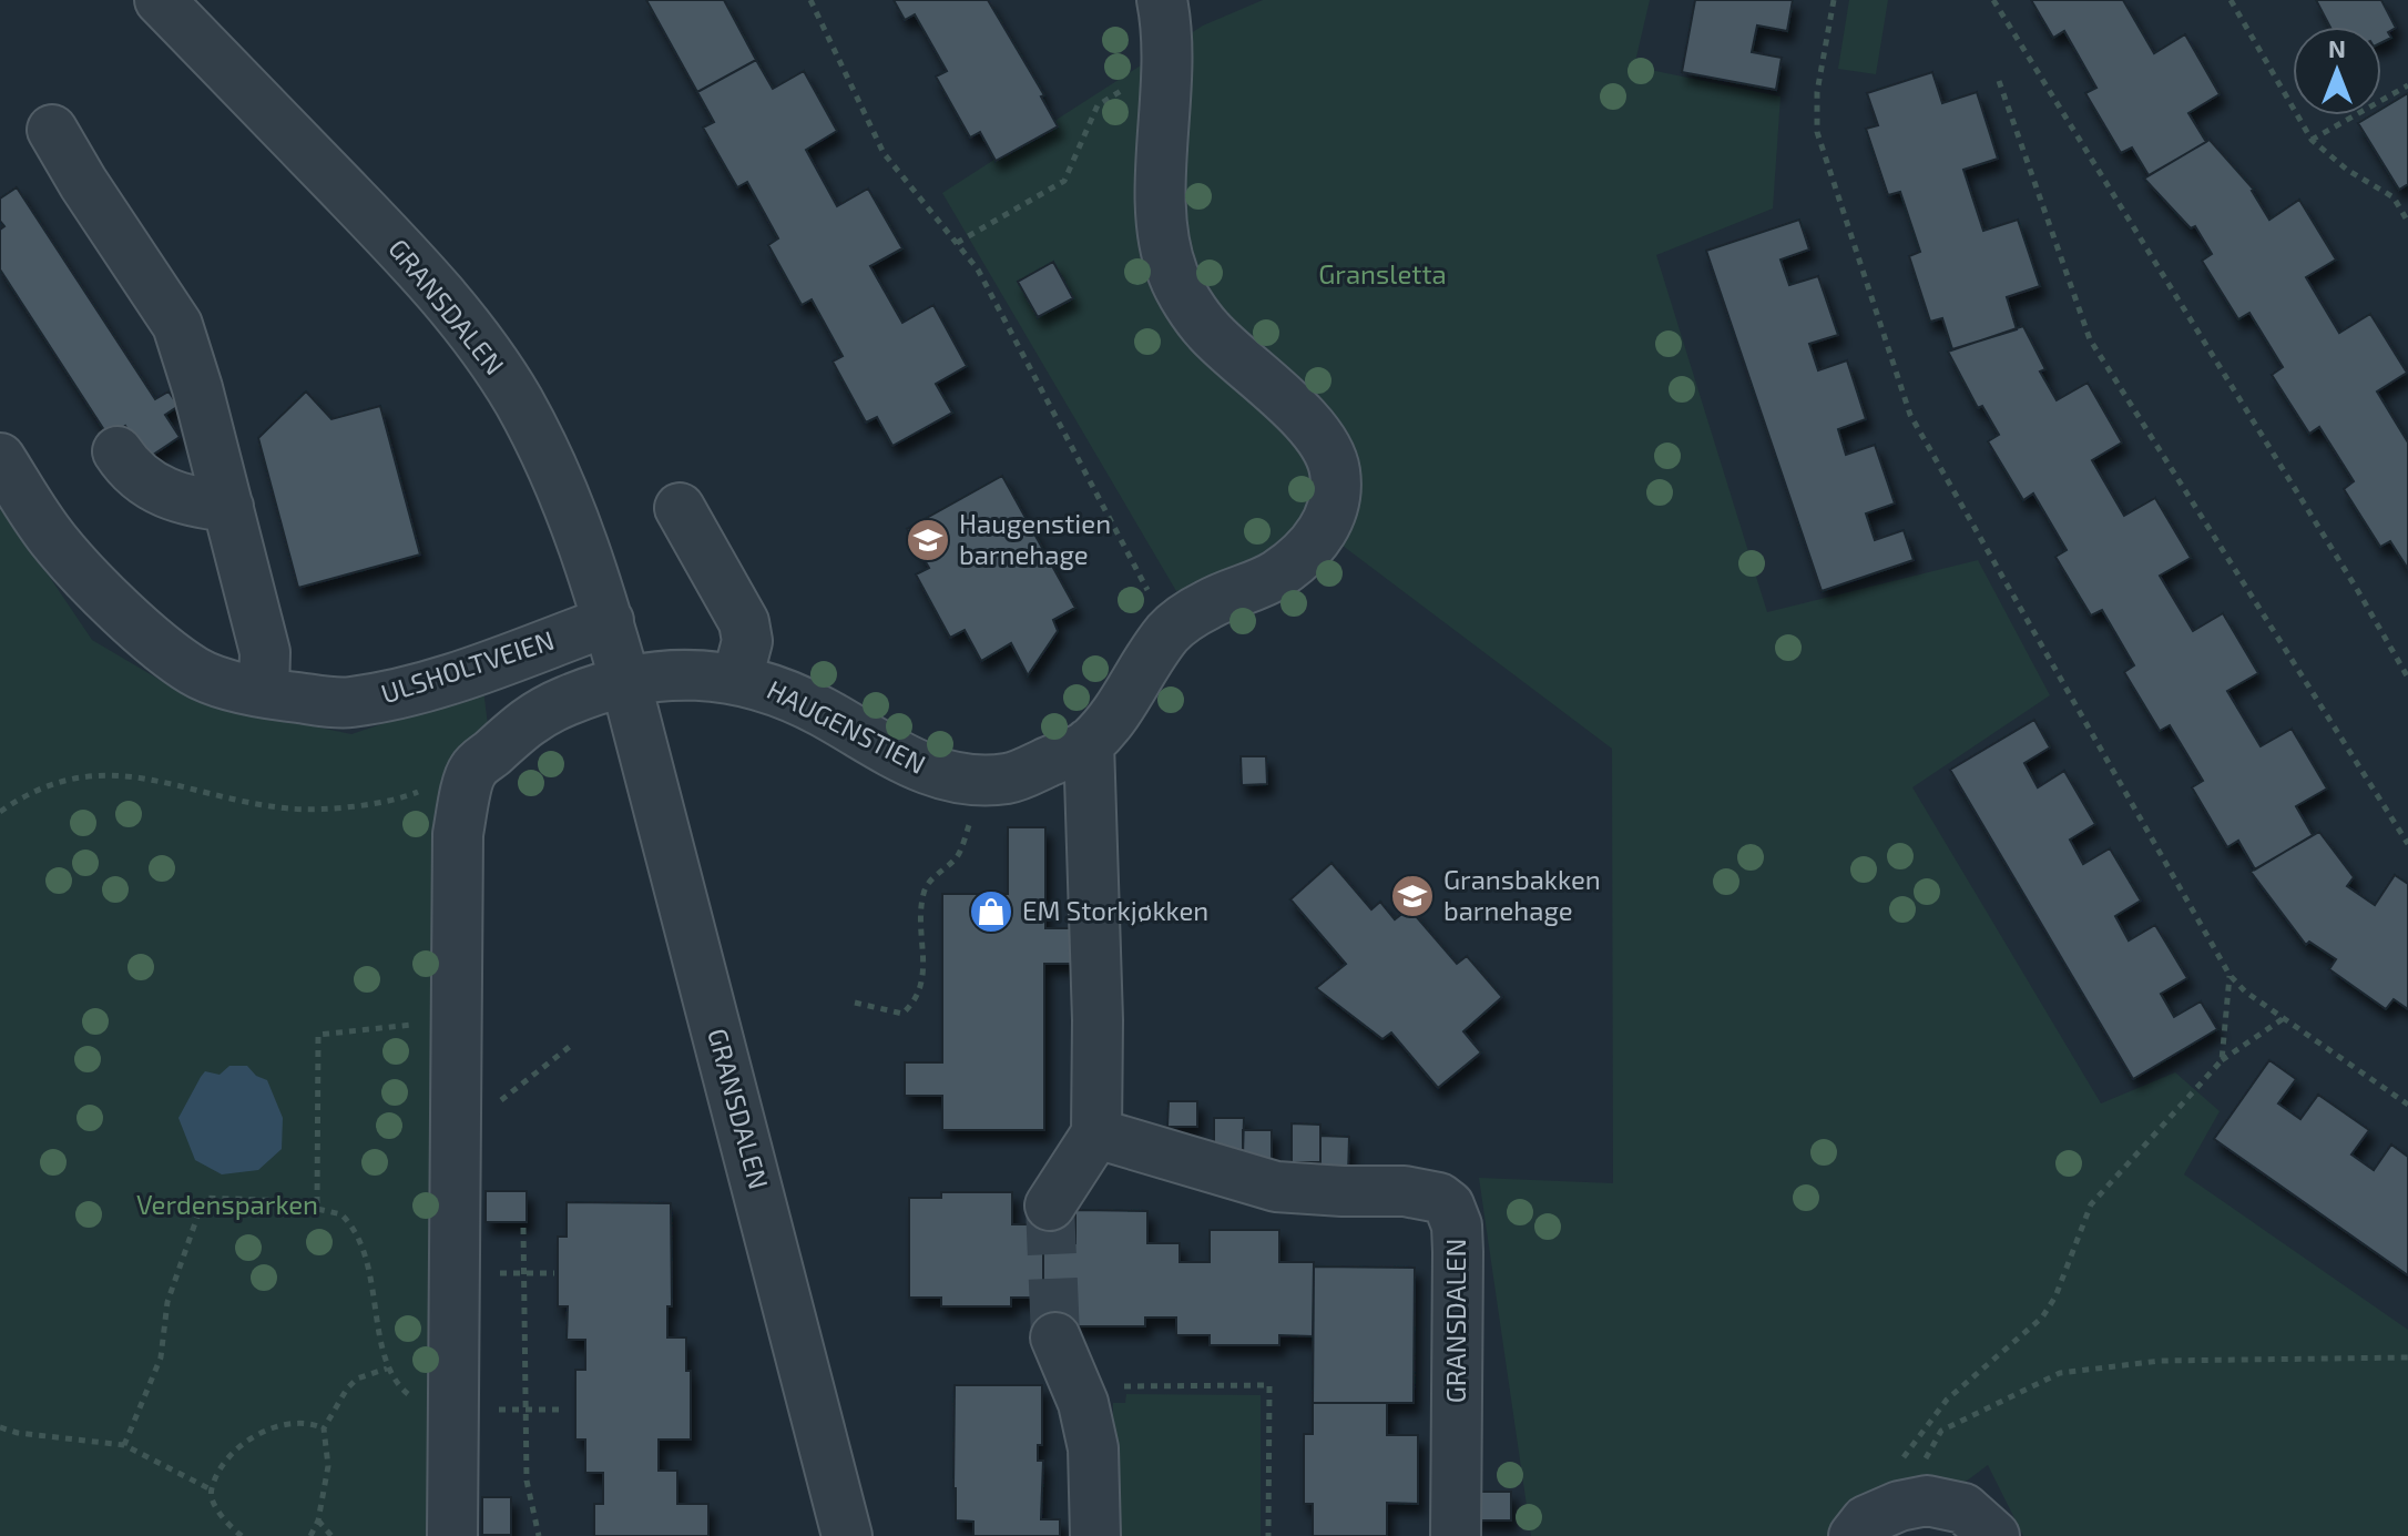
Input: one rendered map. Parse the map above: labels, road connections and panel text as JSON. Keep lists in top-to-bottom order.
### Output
{
  "streets": {
    "street": ["GRANSDALEN", "ULSHOLTVEIEN", "HAUGENSTIEN"]
  },
  "crossings": [
    ["GRANSDALEN", "ULSHOLTVEIEN"],
    ["GRANSDALEN", "HAUGENSTIEN"]
  ],
  "parks": ["Gransletta", "Verdensparken"],
  "places": {
    "school or university": ["Haugenstien barnehage", "Gransbakken barnehage"],
    "shop": ["EM Storkjøkken"]
  },
  "north": "top"
}
